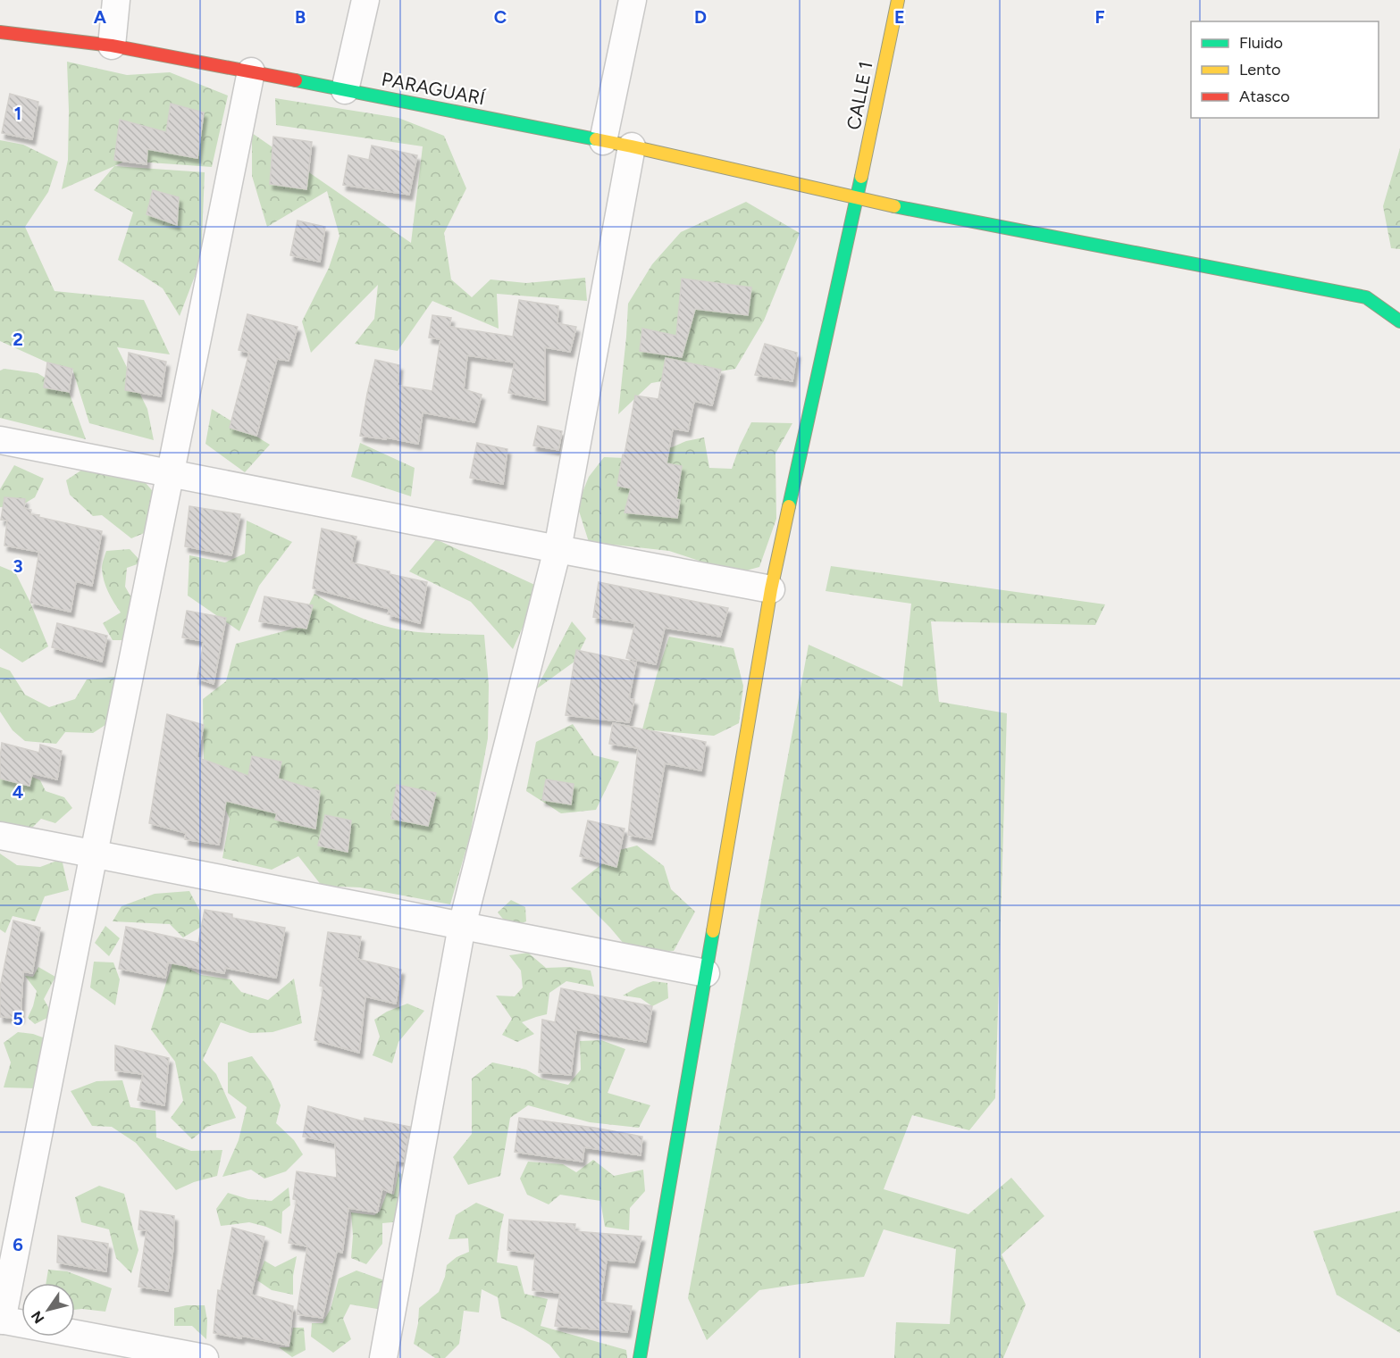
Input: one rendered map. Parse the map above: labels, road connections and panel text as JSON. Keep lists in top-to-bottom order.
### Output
{
  "streets": {
    "street": ["PARAGUARÍ", "CALLE 1"]
  },
  "crossings": [
    ["PARAGUARÍ", "CALLE 1"]
  ],
  "legend": ["Fluido", "Lento", "Atasco"],
  "north": "bottom left",
  "grid": {
    "columns": [
      "A",
      "B",
      "C",
      "D",
      "E",
      "F"
    ],
    "rows": [
      "1",
      "2",
      "3",
      "4",
      "5",
      "6"
    ]
  }
}
